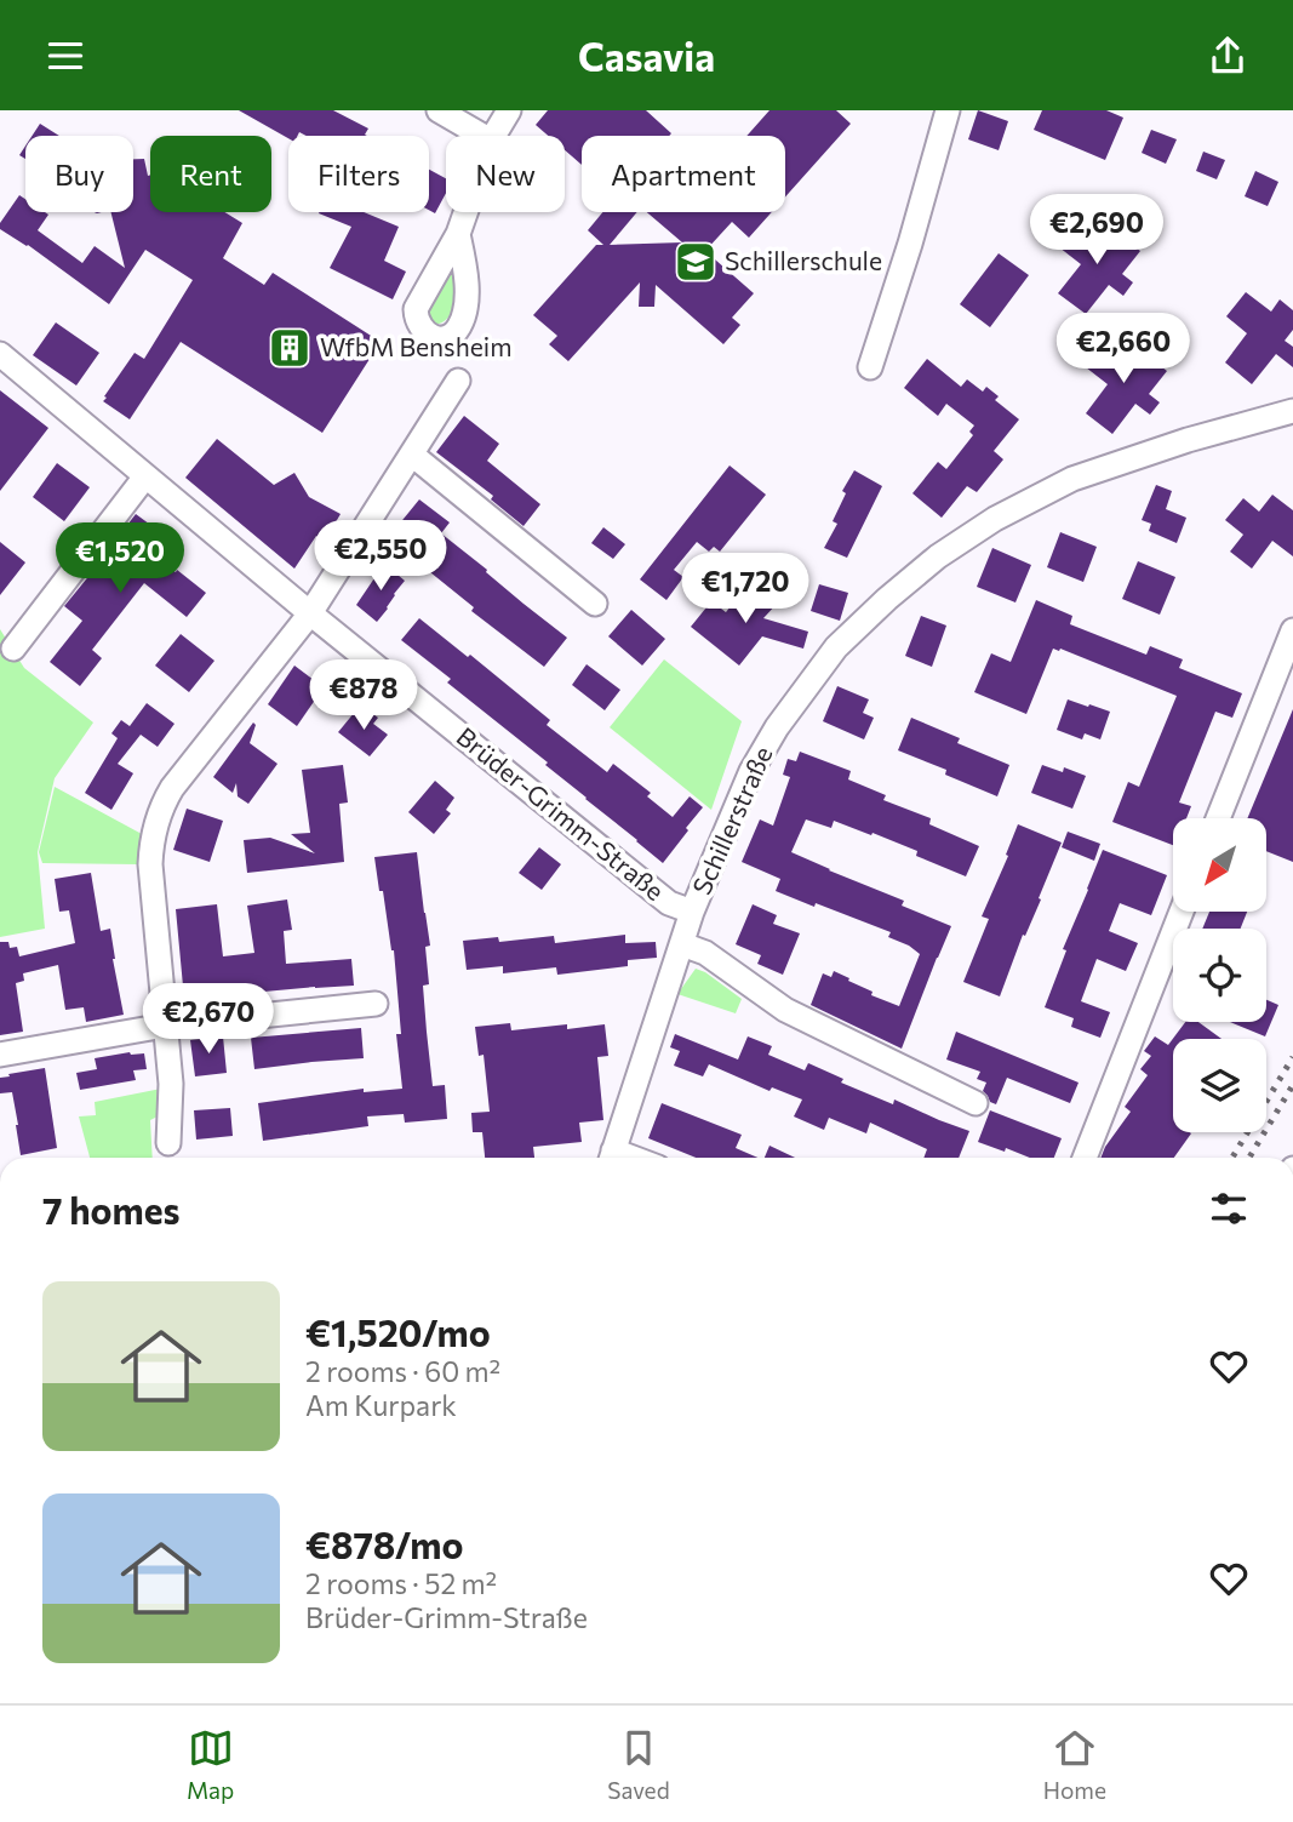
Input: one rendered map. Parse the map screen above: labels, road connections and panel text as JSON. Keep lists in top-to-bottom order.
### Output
{
  "streets": {
    "street": ["Brüder-Grimm-Straße", "Schillerstraße"]
  },
  "crossings": [
    ["Brüder-Grimm-Straße", "Schillerstraße"]
  ],
  "places": {
    "school or university": ["Schillerschule"],
    "building": ["WfbM Bensheim"]
  },
  "north": "bottom left",
  "page": {
    "header": "Casavia",
    "chip": [
      "Buy",
      "Rent",
      "Filters",
      "New",
      "Apartment"
    ],
    "price": [
      "€2,690",
      "€2,660",
      "€2,550",
      "€1,520",
      "€1,720",
      "€878",
      "€2,670"
    ],
    "heading": "7 homes",
    "list": [
      {
        "name": "€1,520/mo",
        "note": "2 rooms · 60 m² · Am Kurpark"
      },
      {
        "name": "€878/mo",
        "note": "2 rooms · 52 m² · Brüder-Grimm-Straße"
      }
    ],
    "tabs": ["Map", "Saved", "Home"]
  }
}
